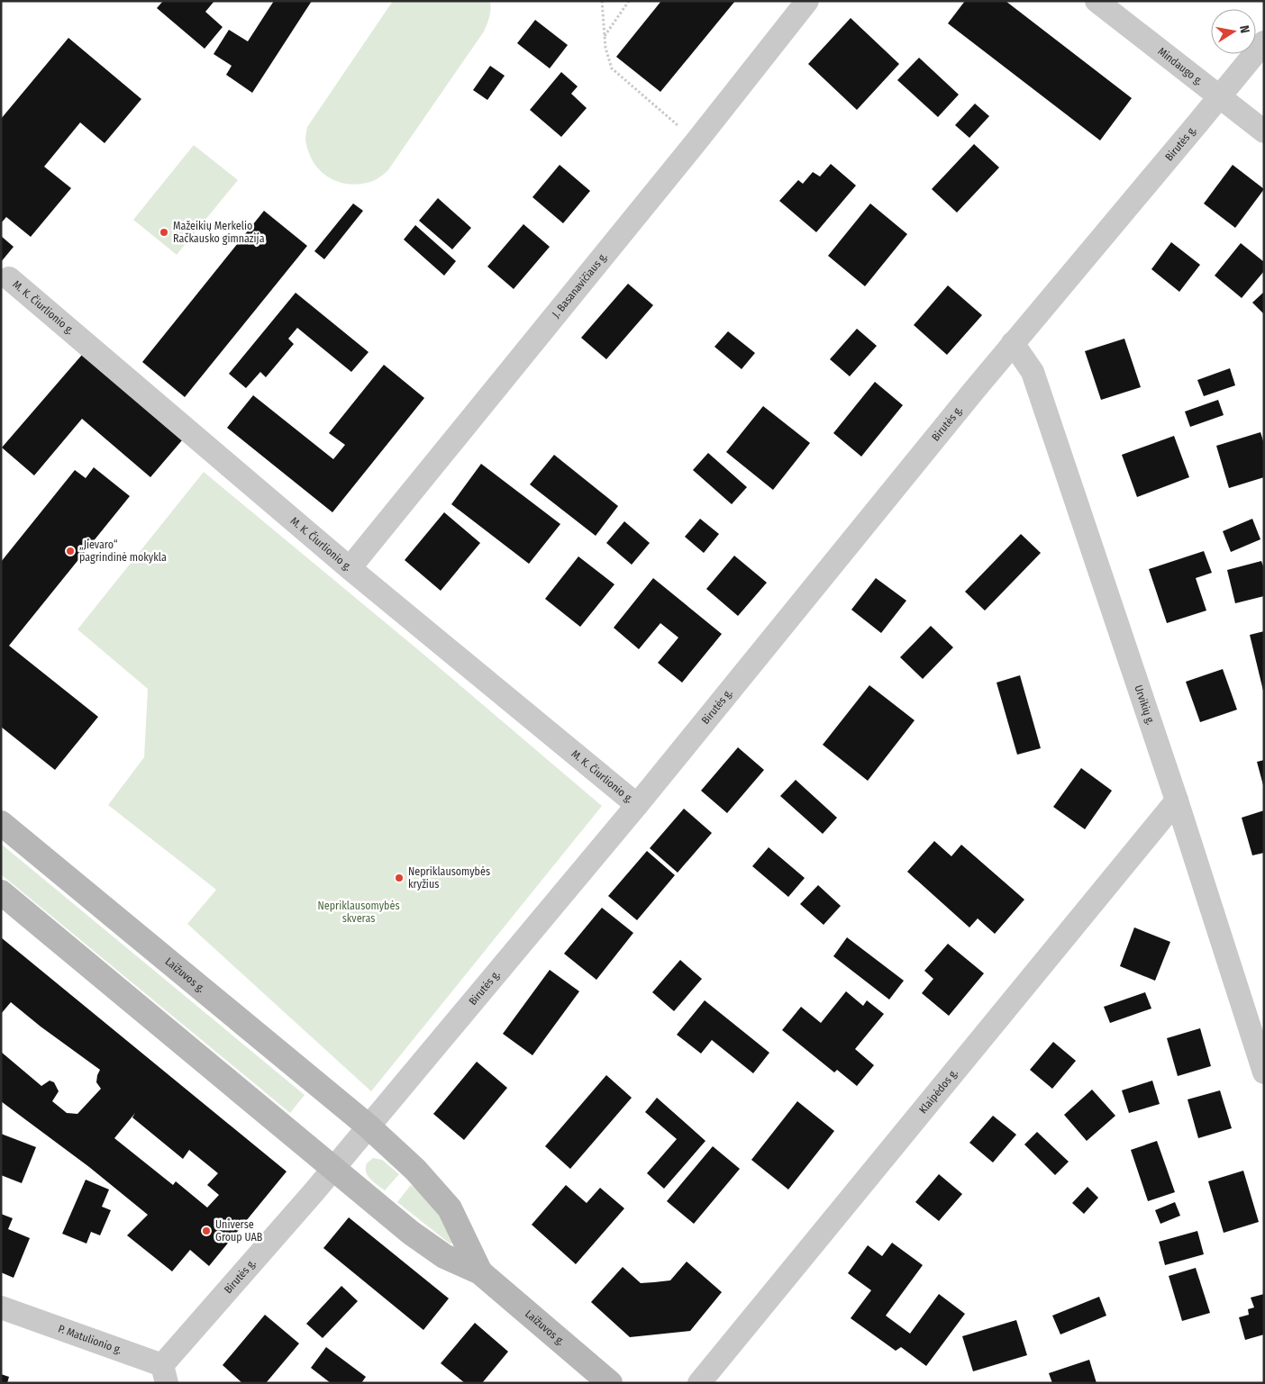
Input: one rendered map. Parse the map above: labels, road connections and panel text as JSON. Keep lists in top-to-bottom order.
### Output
{
  "streets": {
    "main road": ["Laižuvos g."],
    "street": [
      "Mindaugo g.",
      "Birutės g.",
      "J. Basanavičiaus g.",
      "M. K. Čiurlionio g.",
      "Urvikių g.",
      "Klaipėdos g.",
      "P. Matulionio g."
    ]
  },
  "crossings": [
    ["Mindaugo g.", "Birutės g."],
    ["Birutės g.", "M. K. Čiurlionio g."],
    ["Birutės g.", "Urvikių g."],
    ["Birutės g.", "Laižuvos g."],
    ["Birutės g.", "P. Matulionio g."],
    ["J. Basanavičiaus g.", "M. K. Čiurlionio g."],
    ["Urvikių g.", "Klaipėdos g."]
  ],
  "parks": ["Nepriklausomybės skveras"],
  "places": [
    "Mažeikių Merkelio Račkausko gimnazija",
    "„Jievaro“ pagrindinė mokykla",
    "Nepriklausomybės kryžius",
    "Universe Group UAB"
  ],
  "north": "right"
}
